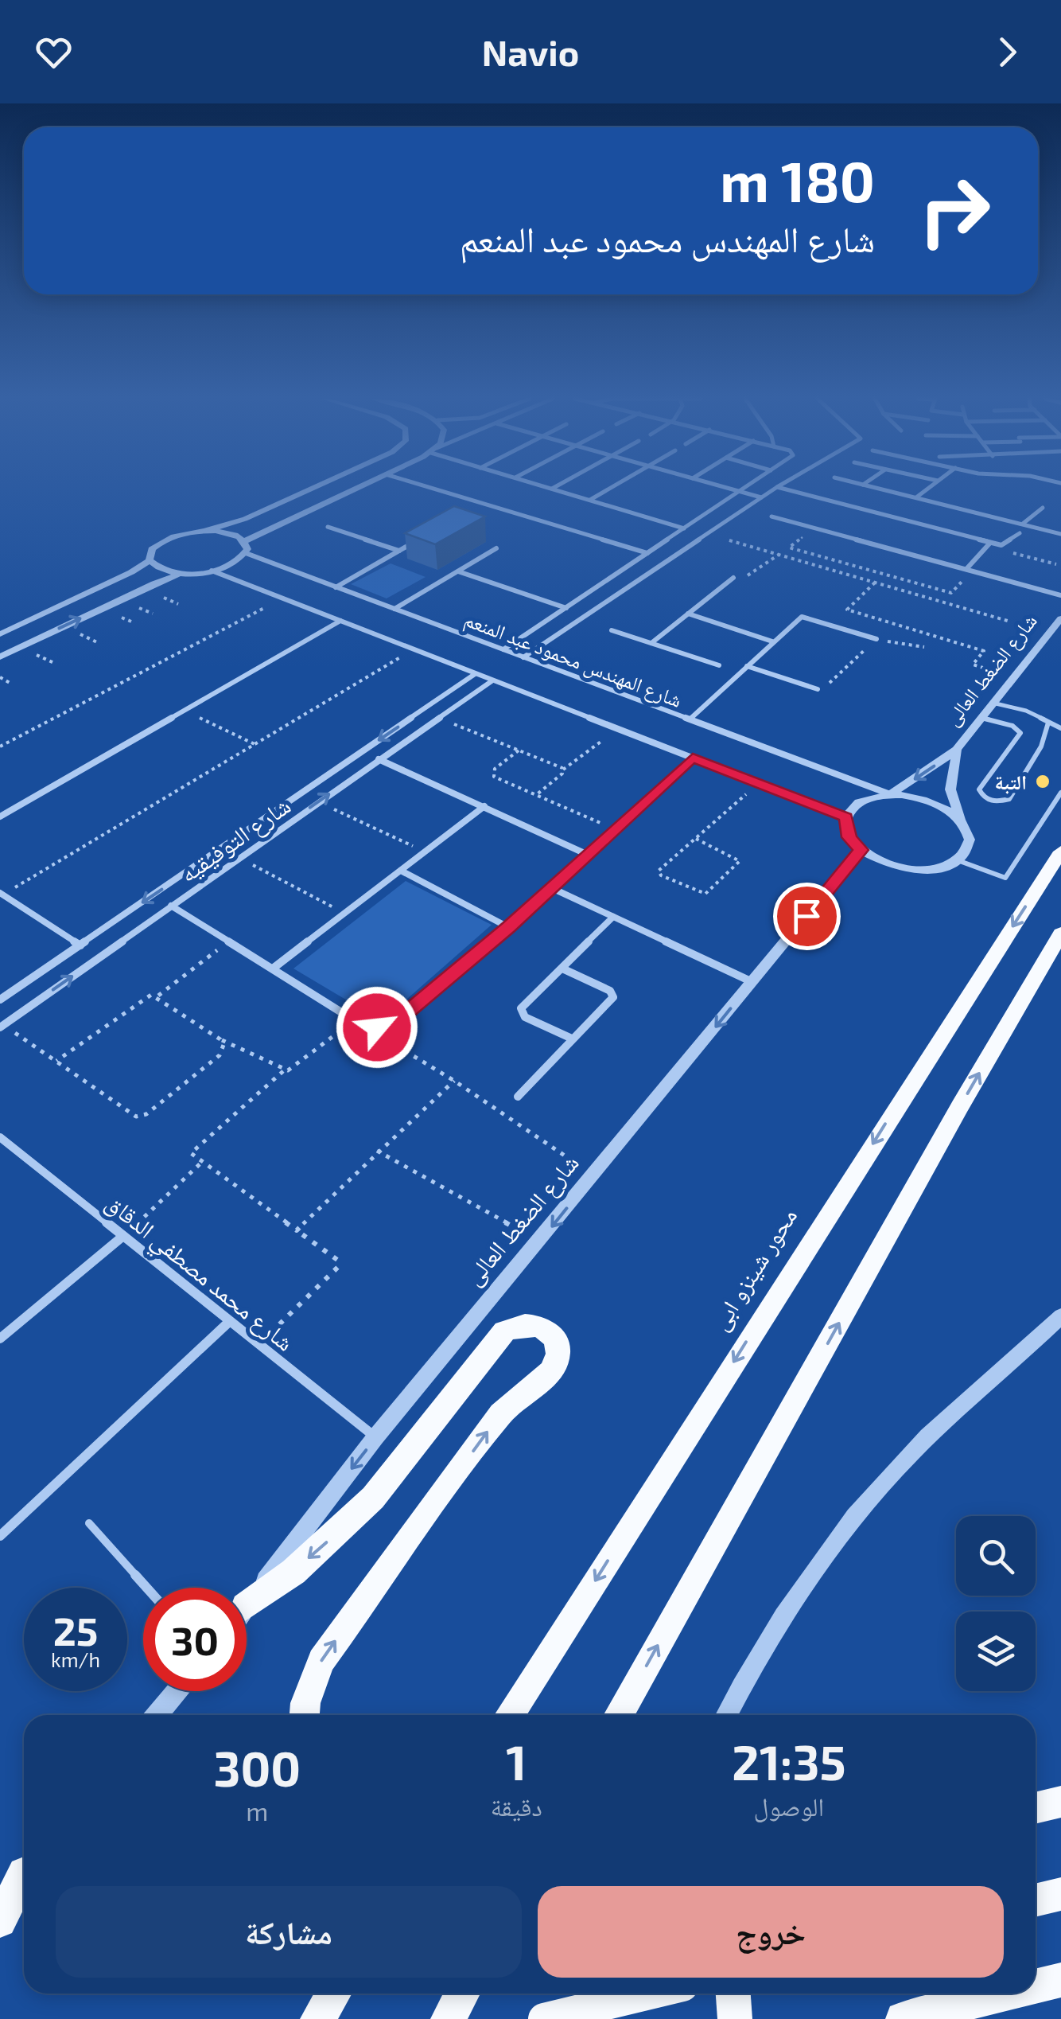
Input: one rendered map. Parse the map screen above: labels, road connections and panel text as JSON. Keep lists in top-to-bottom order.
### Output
{
  "streets": {
    "main road": ["محور شينزو ابى"],
    "street": [
      "شارع المهندس محمود عبد المنعم",
      "شارع الضغط العالى",
      "شارع التوفيقيه",
      "شارع محمد مصطفي الدقاق"
    ]
  },
  "crossings": [
    ["شارع المهندس محمود عبد المنعم", "شارع الضغط العالى"],
    ["شارع الضغط العالى", "شارع محمد مصطفي الدقاق"]
  ],
  "one_way": ["شارع الضغط العالى"],
  "places": ["التبة"],
  "page": {
    "header": "Navio",
    "turn": ["180 m", "شارع المهندس محمود عبد المنعم"],
    "speed": "25 km/h",
    "limit": "30",
    "eta": [
      "21:35",
      "الوصول",
      "1",
      "دقيقة",
      "300",
      "m"
    ],
    "buttons": ["خروج", "مشاركة"]
  }
}
